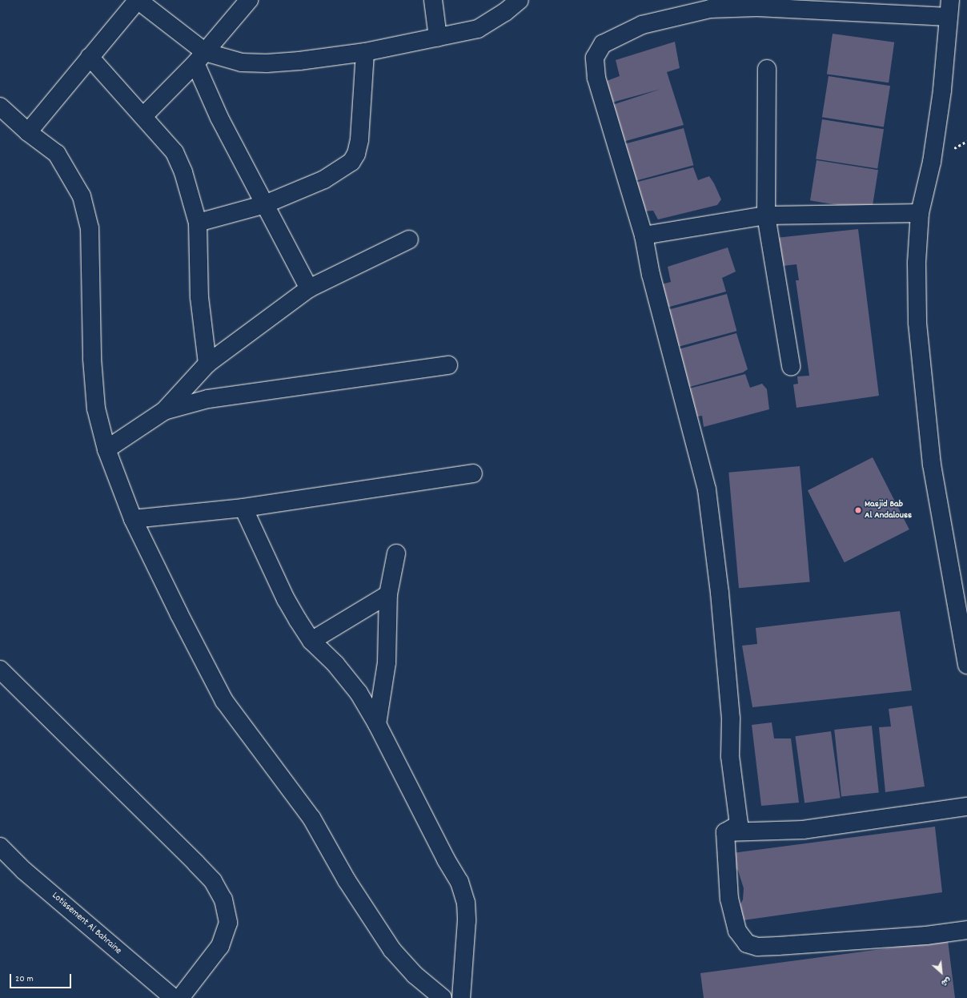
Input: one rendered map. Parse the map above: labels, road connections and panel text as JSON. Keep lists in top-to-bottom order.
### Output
{
  "streets": {
    "street": ["Lotissement Al Bahraine"]
  },
  "places": ["Masjid Bab Al Andalouss"],
  "scale_bar": "20 m",
  "north": "bottom right"
}
